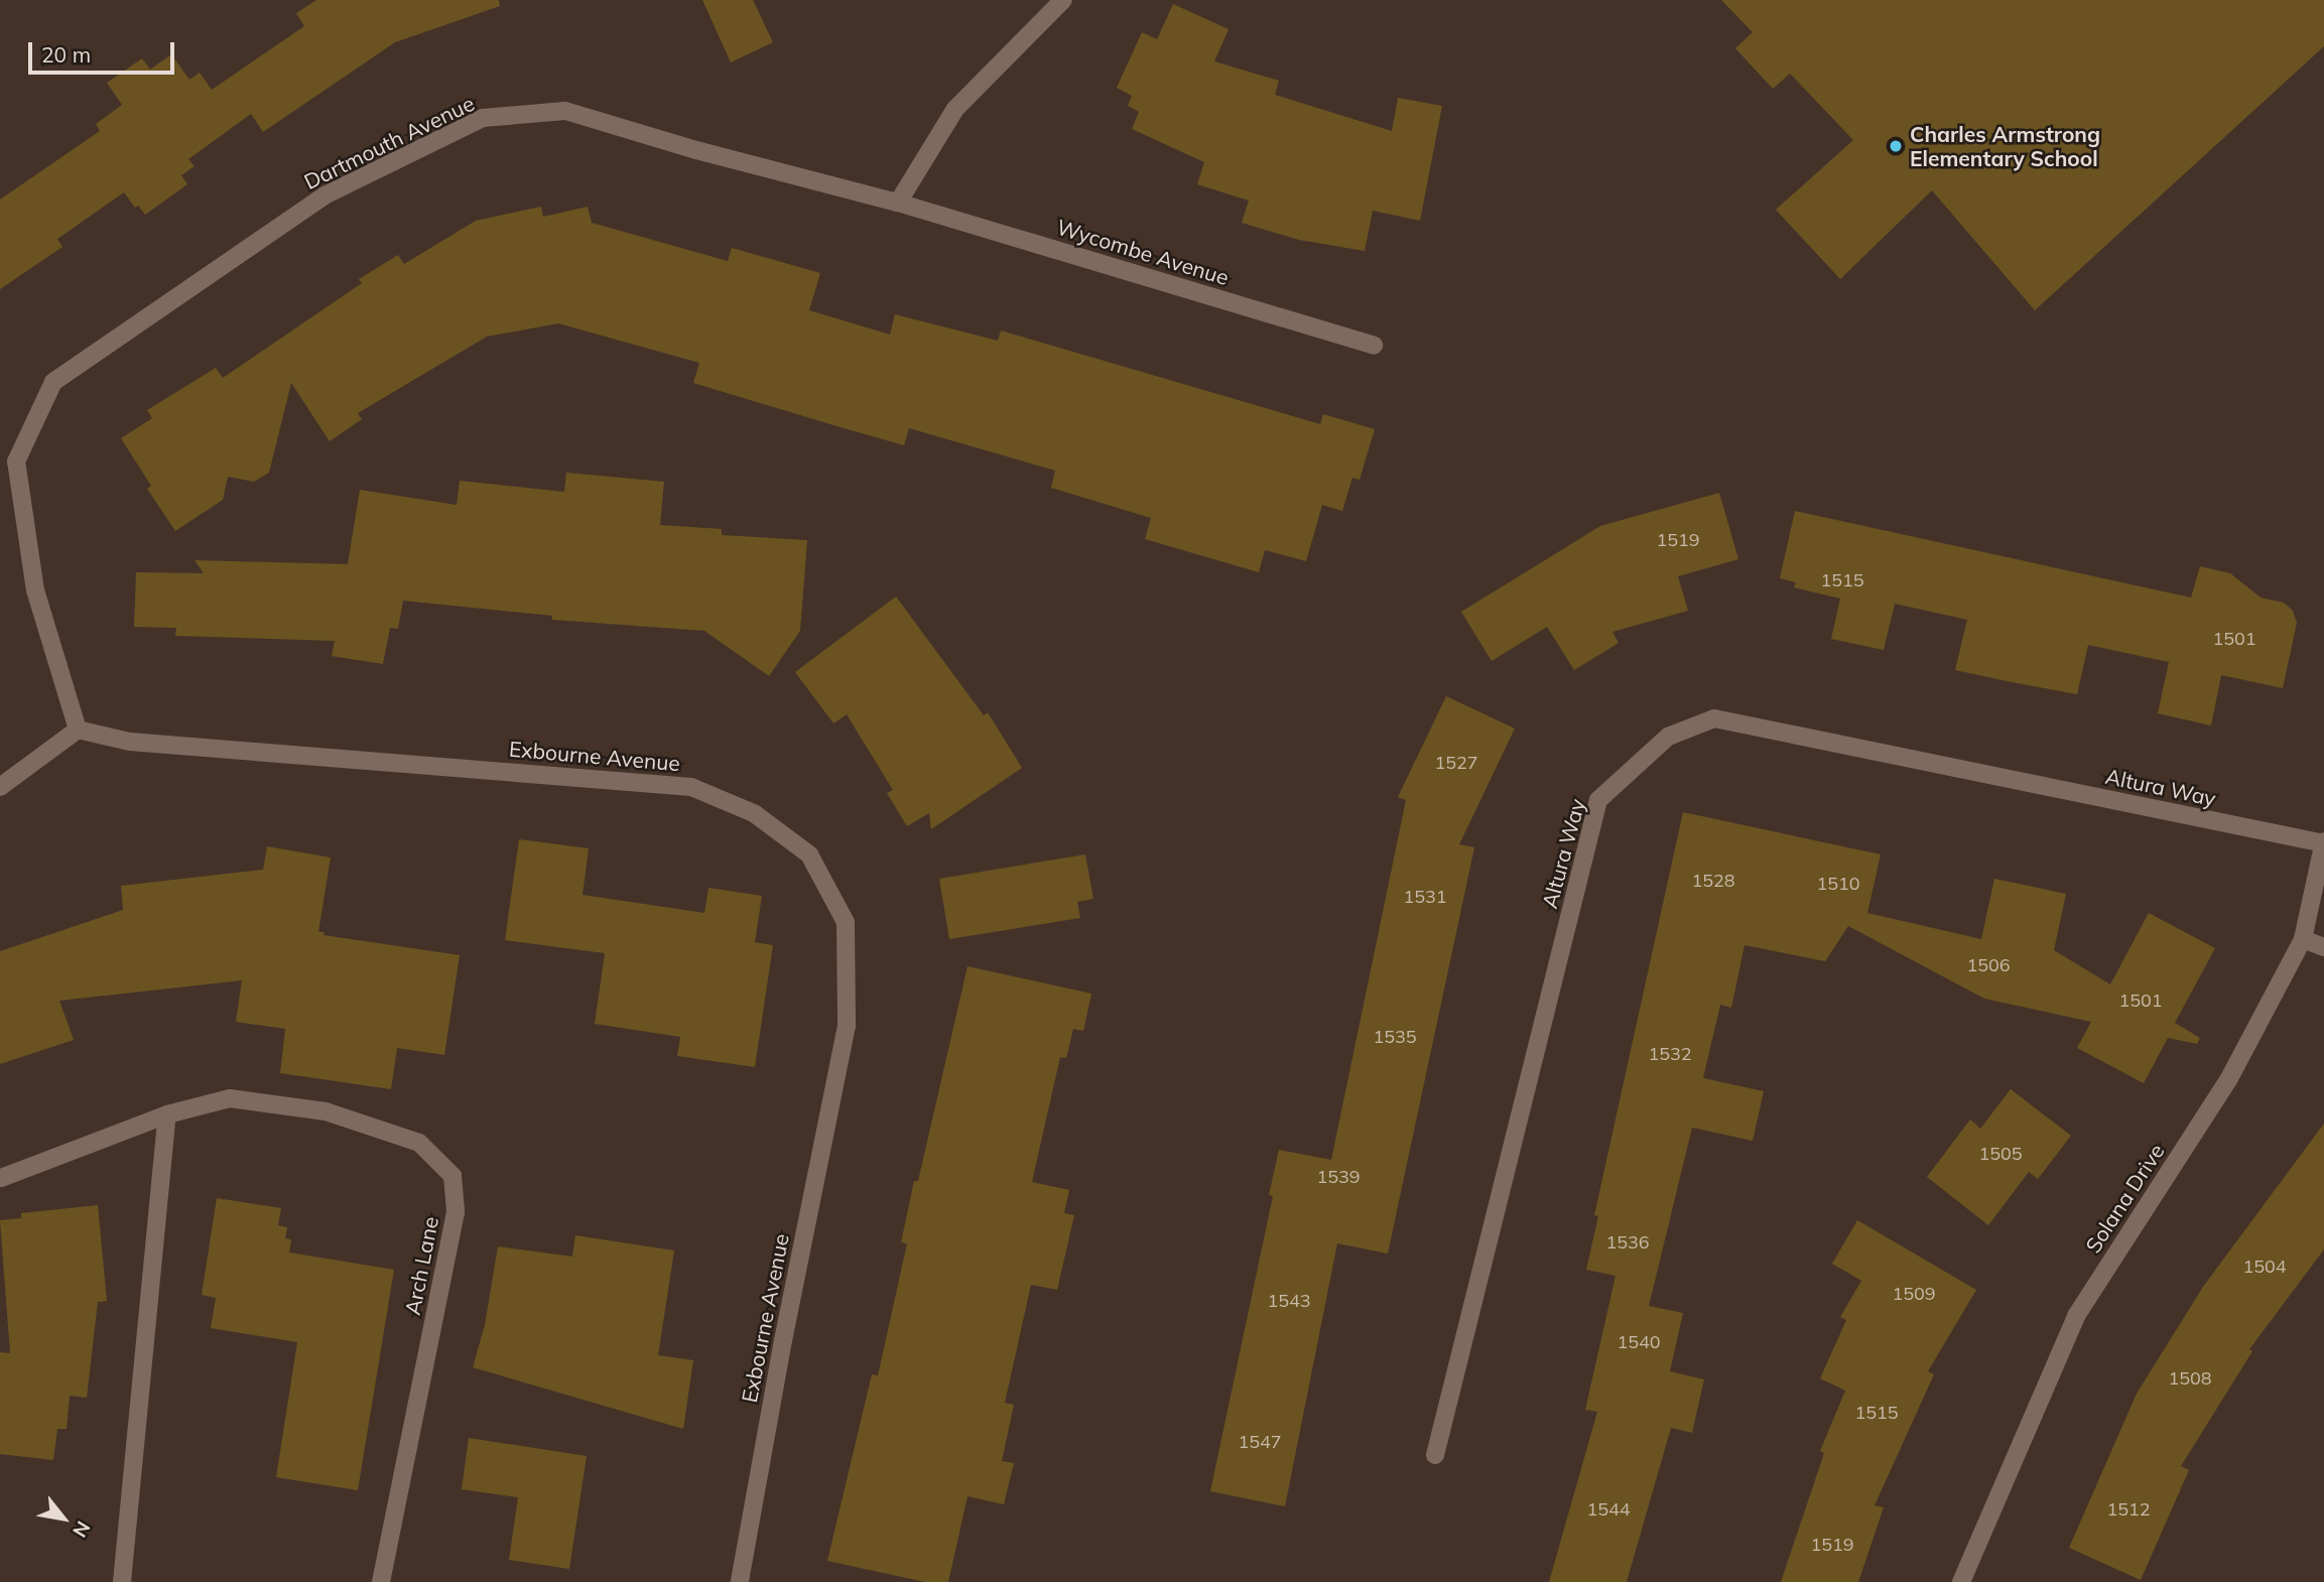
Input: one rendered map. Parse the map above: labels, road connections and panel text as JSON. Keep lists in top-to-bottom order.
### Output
{
  "streets": {
    "street": [
      "Dartmouth Avenue",
      "Wycombe Avenue",
      "Exbourne Avenue",
      "Altura Way",
      "Solana Drive",
      "Arch Lane"
    ]
  },
  "crossings": [
    ["Dartmouth Avenue", "Wycombe Avenue"],
    ["Dartmouth Avenue", "Exbourne Avenue"],
    ["Altura Way", "Solana Drive"]
  ],
  "places": ["Charles Armstrong Elementary School"],
  "house_numbers": [
    "1519",
    "1515",
    "1501",
    "1527",
    "1528",
    "1510",
    "1531",
    "1506",
    "1501",
    "1535",
    "1532",
    "1505",
    "1539",
    "1536",
    "1504",
    "1509",
    "1543",
    "1540",
    "1508",
    "1515",
    "1547",
    "1544",
    "1512",
    "1519"
  ],
  "scale_bar": "20 m",
  "north": "bottom right"
}
